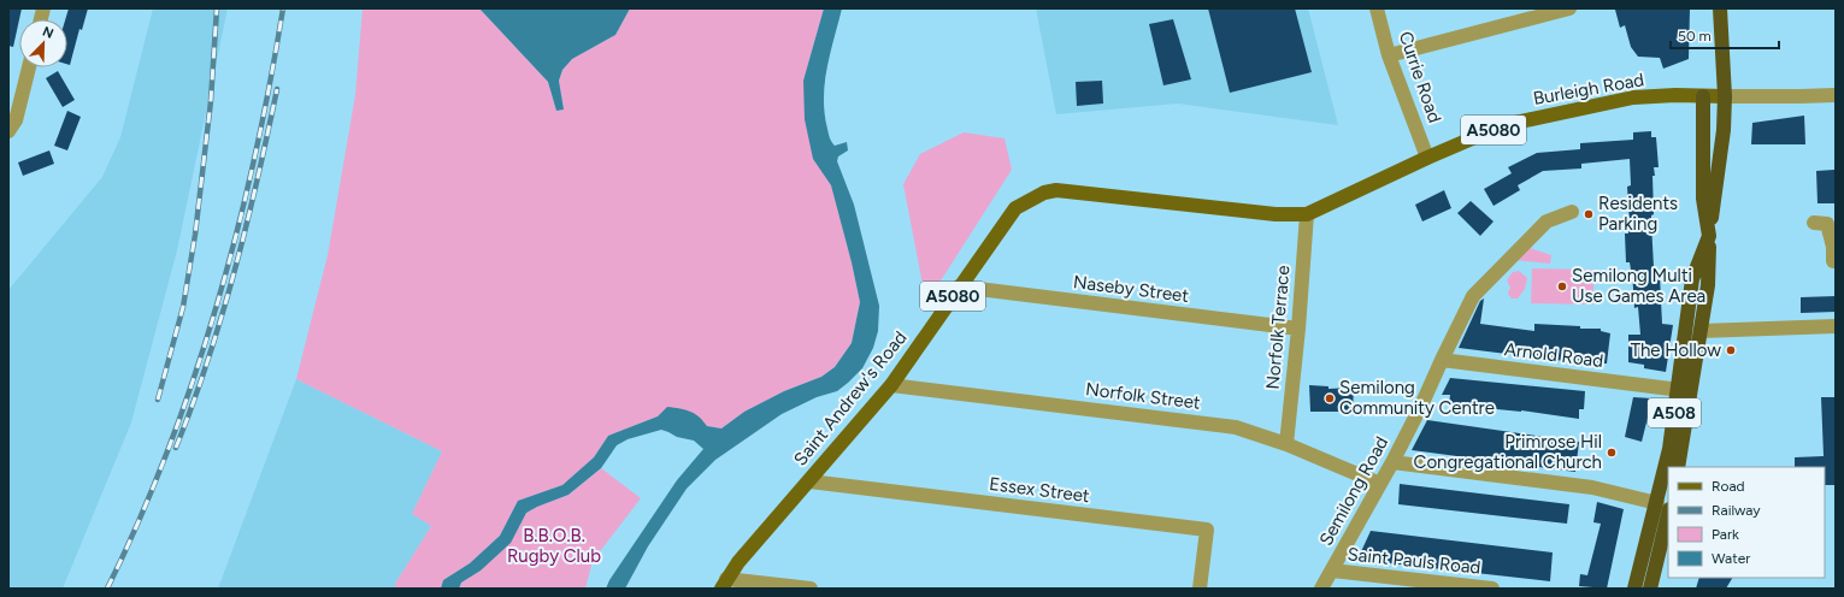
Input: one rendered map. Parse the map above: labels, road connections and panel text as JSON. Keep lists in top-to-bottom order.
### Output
{
  "streets": {
    "highway": ["A508"],
    "main road": ["Burleigh Road", "A5080", "Saint Andrew's Road"],
    "street": [
      "Currie Road",
      "Naseby Street",
      "Norfolk Terrace",
      "Arnold Road",
      "Norfolk Street",
      "Essex Street",
      "Semilong Road",
      "Saint Pauls Road"
    ]
  },
  "crossings": [
    ["Currie Road", "Burleigh Road"],
    ["Burleigh Road", "Norfolk Terrace"],
    ["Burleigh Road", "Saint Andrew's Road"],
    ["Burleigh Road", "A508"],
    ["Naseby Street", "Norfolk Terrace"],
    ["Naseby Street", "Saint Andrew's Road"],
    ["Norfolk Terrace", "Norfolk Street"],
    ["Arnold Road", "A508"],
    ["Arnold Road", "Semilong Road"],
    ["Norfolk Street", "Saint Andrew's Road"],
    ["Norfolk Street", "Semilong Road"],
    ["Saint Andrew's Road", "Essex Street"],
    ["Semilong Road", "Saint Pauls Road"]
  ],
  "parks": ["B.B.O.B. Rugby Club"],
  "places": [
    "Residents Parking",
    "Semilong Multi Use Games Area",
    "The Hollow",
    "Semilong Community Centre",
    "Primrose Hil Congregational Church"
  ],
  "legend": [
    "Road",
    "Railway",
    "Park",
    "Water"
  ],
  "scale_bar": "50 m",
  "north": "top right"
}
